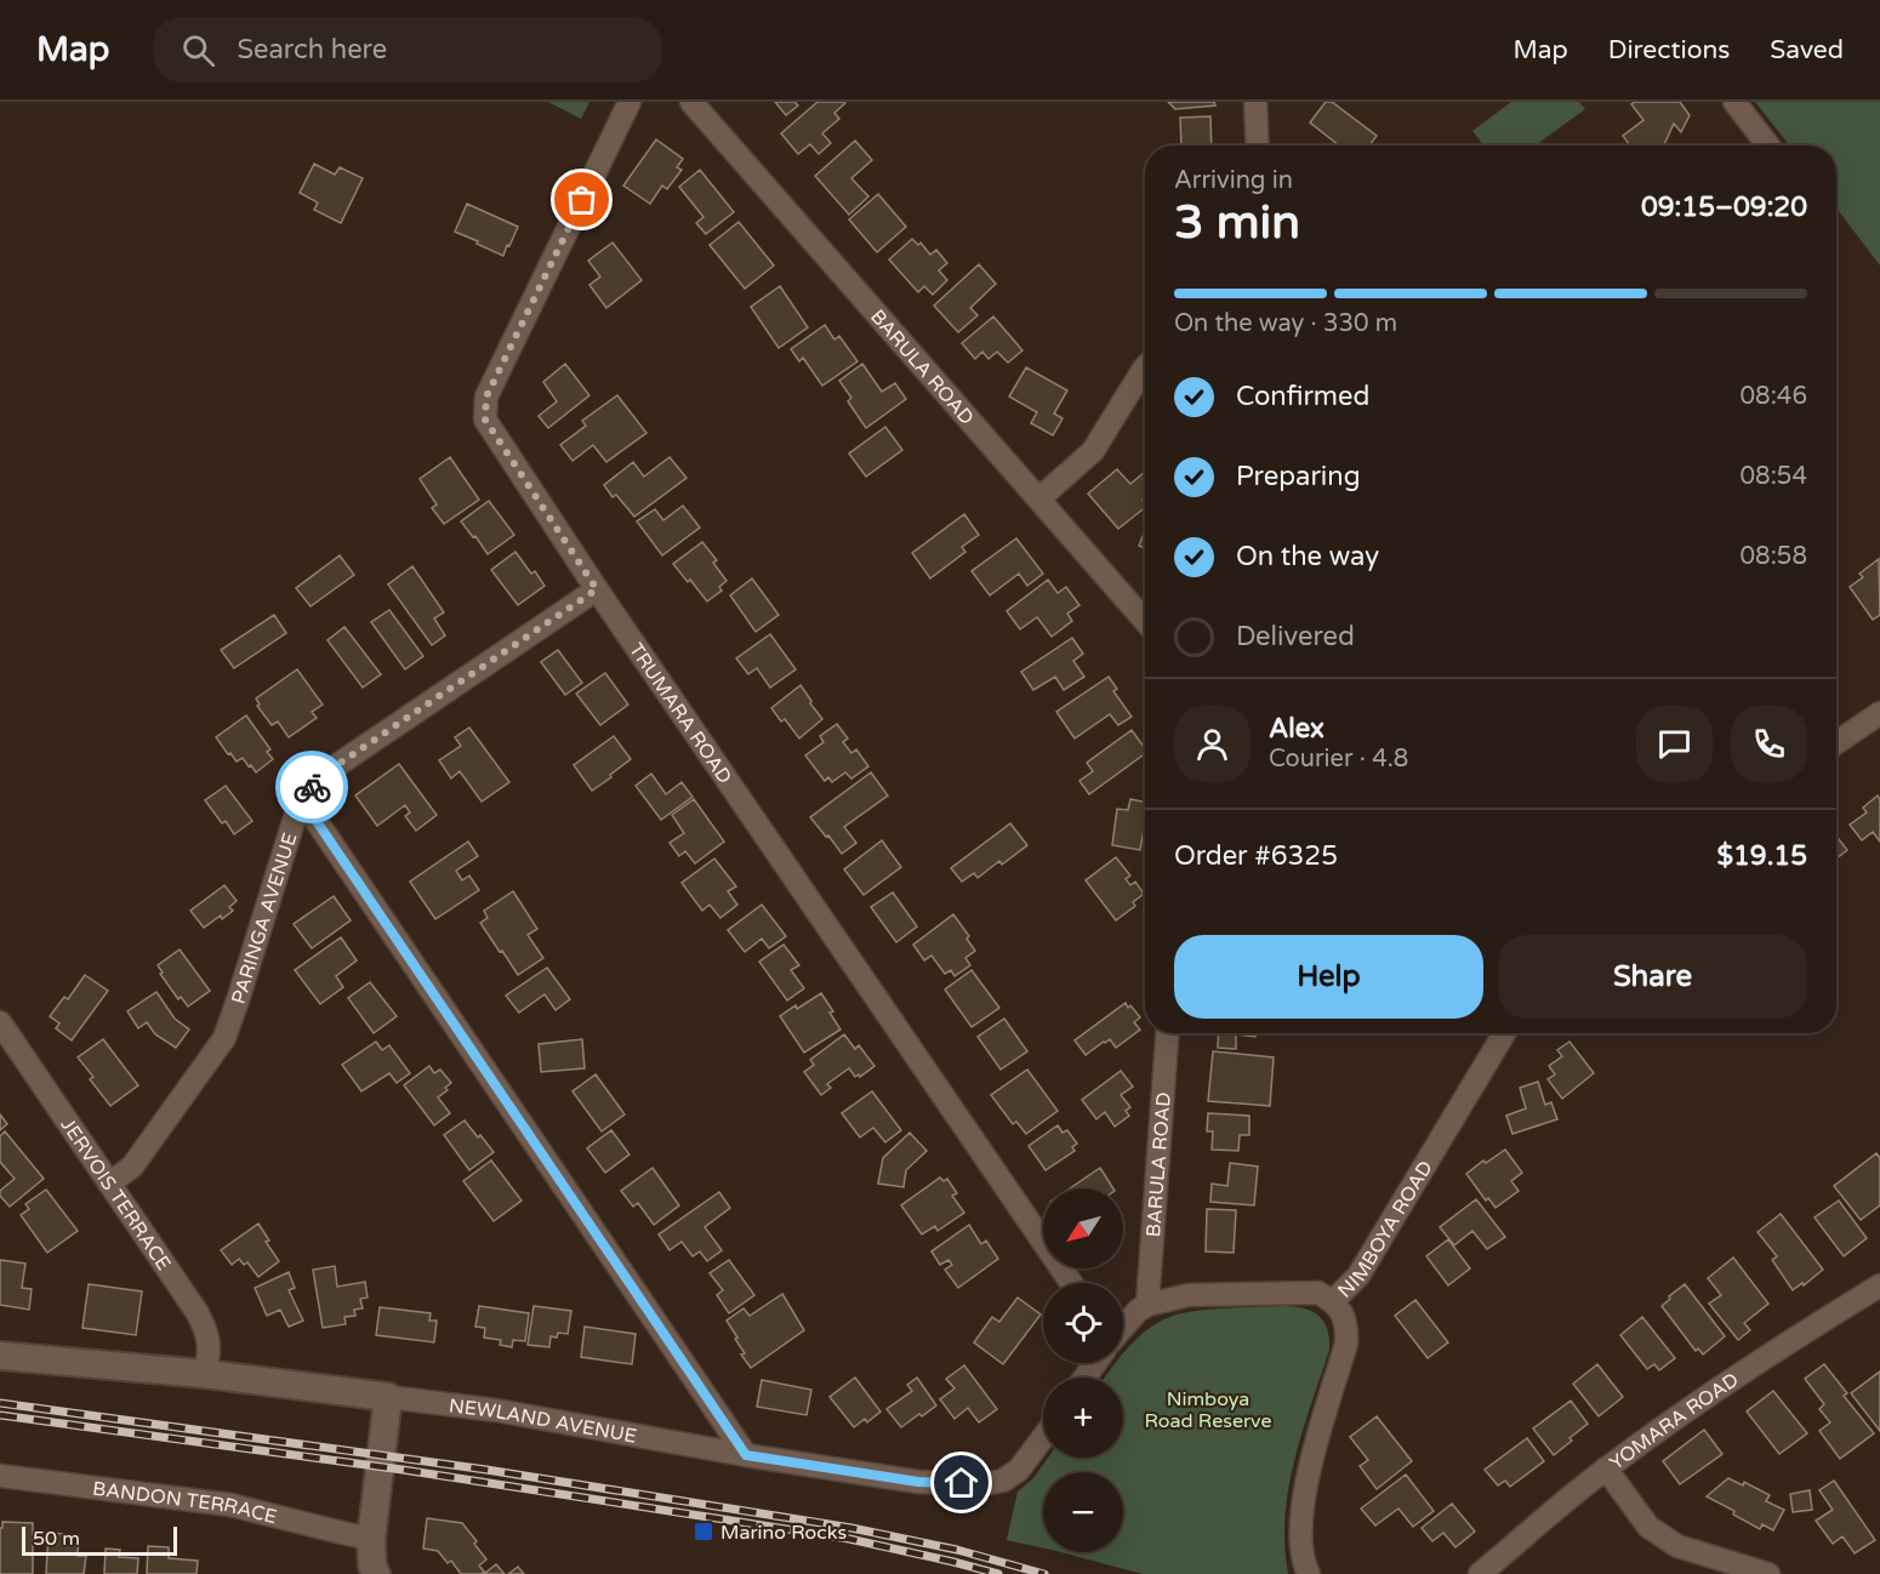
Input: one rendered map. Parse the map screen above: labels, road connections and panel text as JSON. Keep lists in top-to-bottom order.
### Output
{
  "streets": {
    "street": [
      "BARULA ROAD",
      "TRUMARA ROAD",
      "PARINGA AVENUE",
      "JERVOIS TERRACE",
      "NIMBOYA ROAD",
      "NEWLAND AVENUE",
      "YOMARA ROAD",
      "BANDON TERRACE"
    ]
  },
  "crossings": [
    ["TRUMARA ROAD", "PARINGA AVENUE"],
    ["PARINGA AVENUE", "JERVOIS TERRACE"],
    ["JERVOIS TERRACE", "NEWLAND AVENUE"]
  ],
  "parks": ["Nimboya Road Reserve"],
  "places": {
    "transit": ["Marino Rocks"]
  },
  "scale_bar": "50 m",
  "north": "bottom left",
  "page": {
    "header": "Map",
    "search": "Search here",
    "nav": ["Map", "Directions", "Saved"],
    "heading": ["3 min", "Arriving in", "09:15–09:20"],
    "panel": [
      "Alex",
      "Courier · 4.8",
      "Order #6325",
      "$19.15"
    ],
    "bar": "On the way · 330 m",
    "list": [
      ["Confirmed", "08:46"],
      ["Preparing", "08:54"],
      ["On the way", "08:58"],
      "Delivered"
    ],
    "buttons": ["Help", "Share"],
    "map_buttons": ["+", "−"],
    "scale": "50 m"
  }
}
